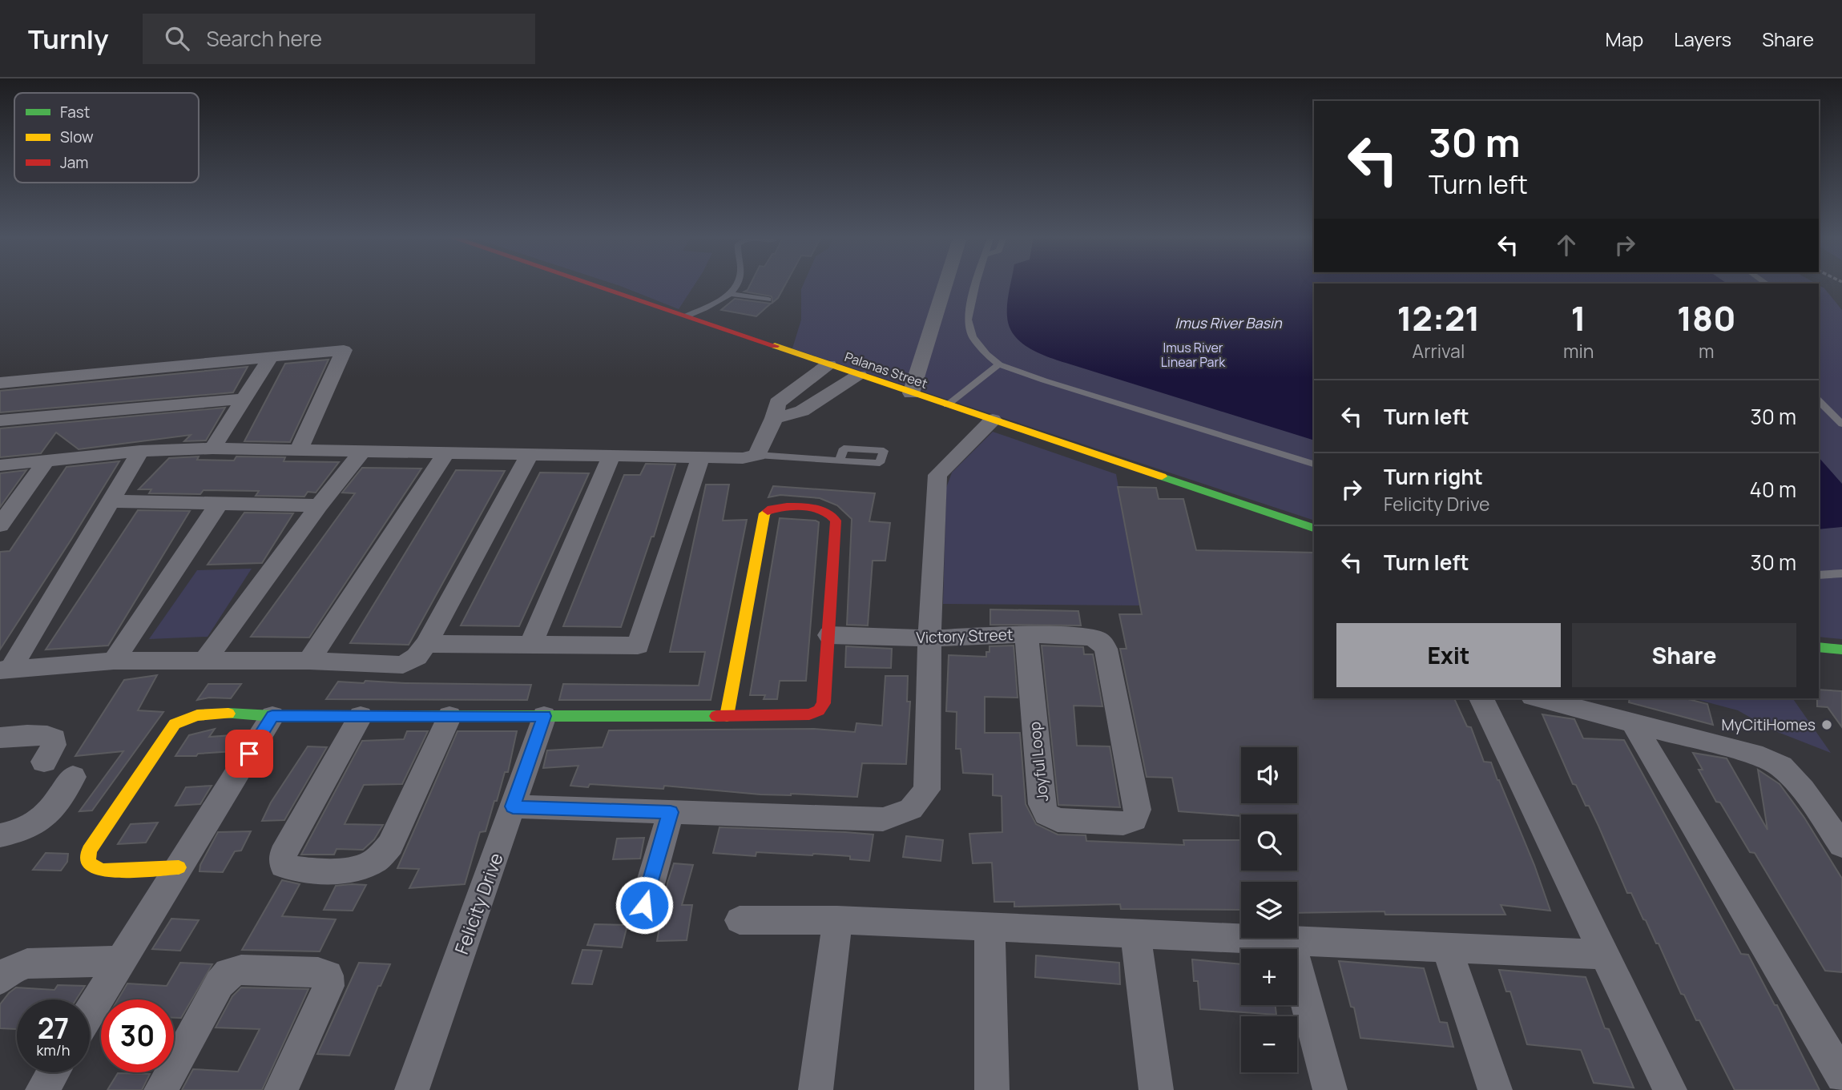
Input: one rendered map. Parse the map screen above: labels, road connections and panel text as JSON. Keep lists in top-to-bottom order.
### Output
{
  "streets": {
    "street": [
      "Palanas Street",
      "Victory Street",
      "Joyful Loop",
      "Felicity Drive"
    ]
  },
  "crossings": [
    ["Victory Street", "Joyful Loop"]
  ],
  "water": ["Imus River Basin"],
  "parks": ["Imus River Linear Park"],
  "places": ["MyCitiHomes"],
  "legend": ["Fast", "Slow", "Jam"],
  "page": {
    "header": "Turnly",
    "search": "Search here",
    "nav": ["Map", "Layers", "Share"],
    "turn": ["30 m", "Turn left"],
    "eta": [
      "12:21",
      "Arrival",
      "1",
      "min",
      "180",
      "m"
    ],
    "list": [
      {
        "name": "Turn left",
        "value": "30 m"
      },
      {
        "name": "Turn right",
        "note": "Felicity Drive",
        "value": "40 m"
      },
      {
        "name": "Turn left",
        "value": "30 m"
      }
    ],
    "buttons": ["Exit", "Share"],
    "map_buttons": ["+", "−"],
    "speed": "27 km/h",
    "limit": "30"
  }
}
